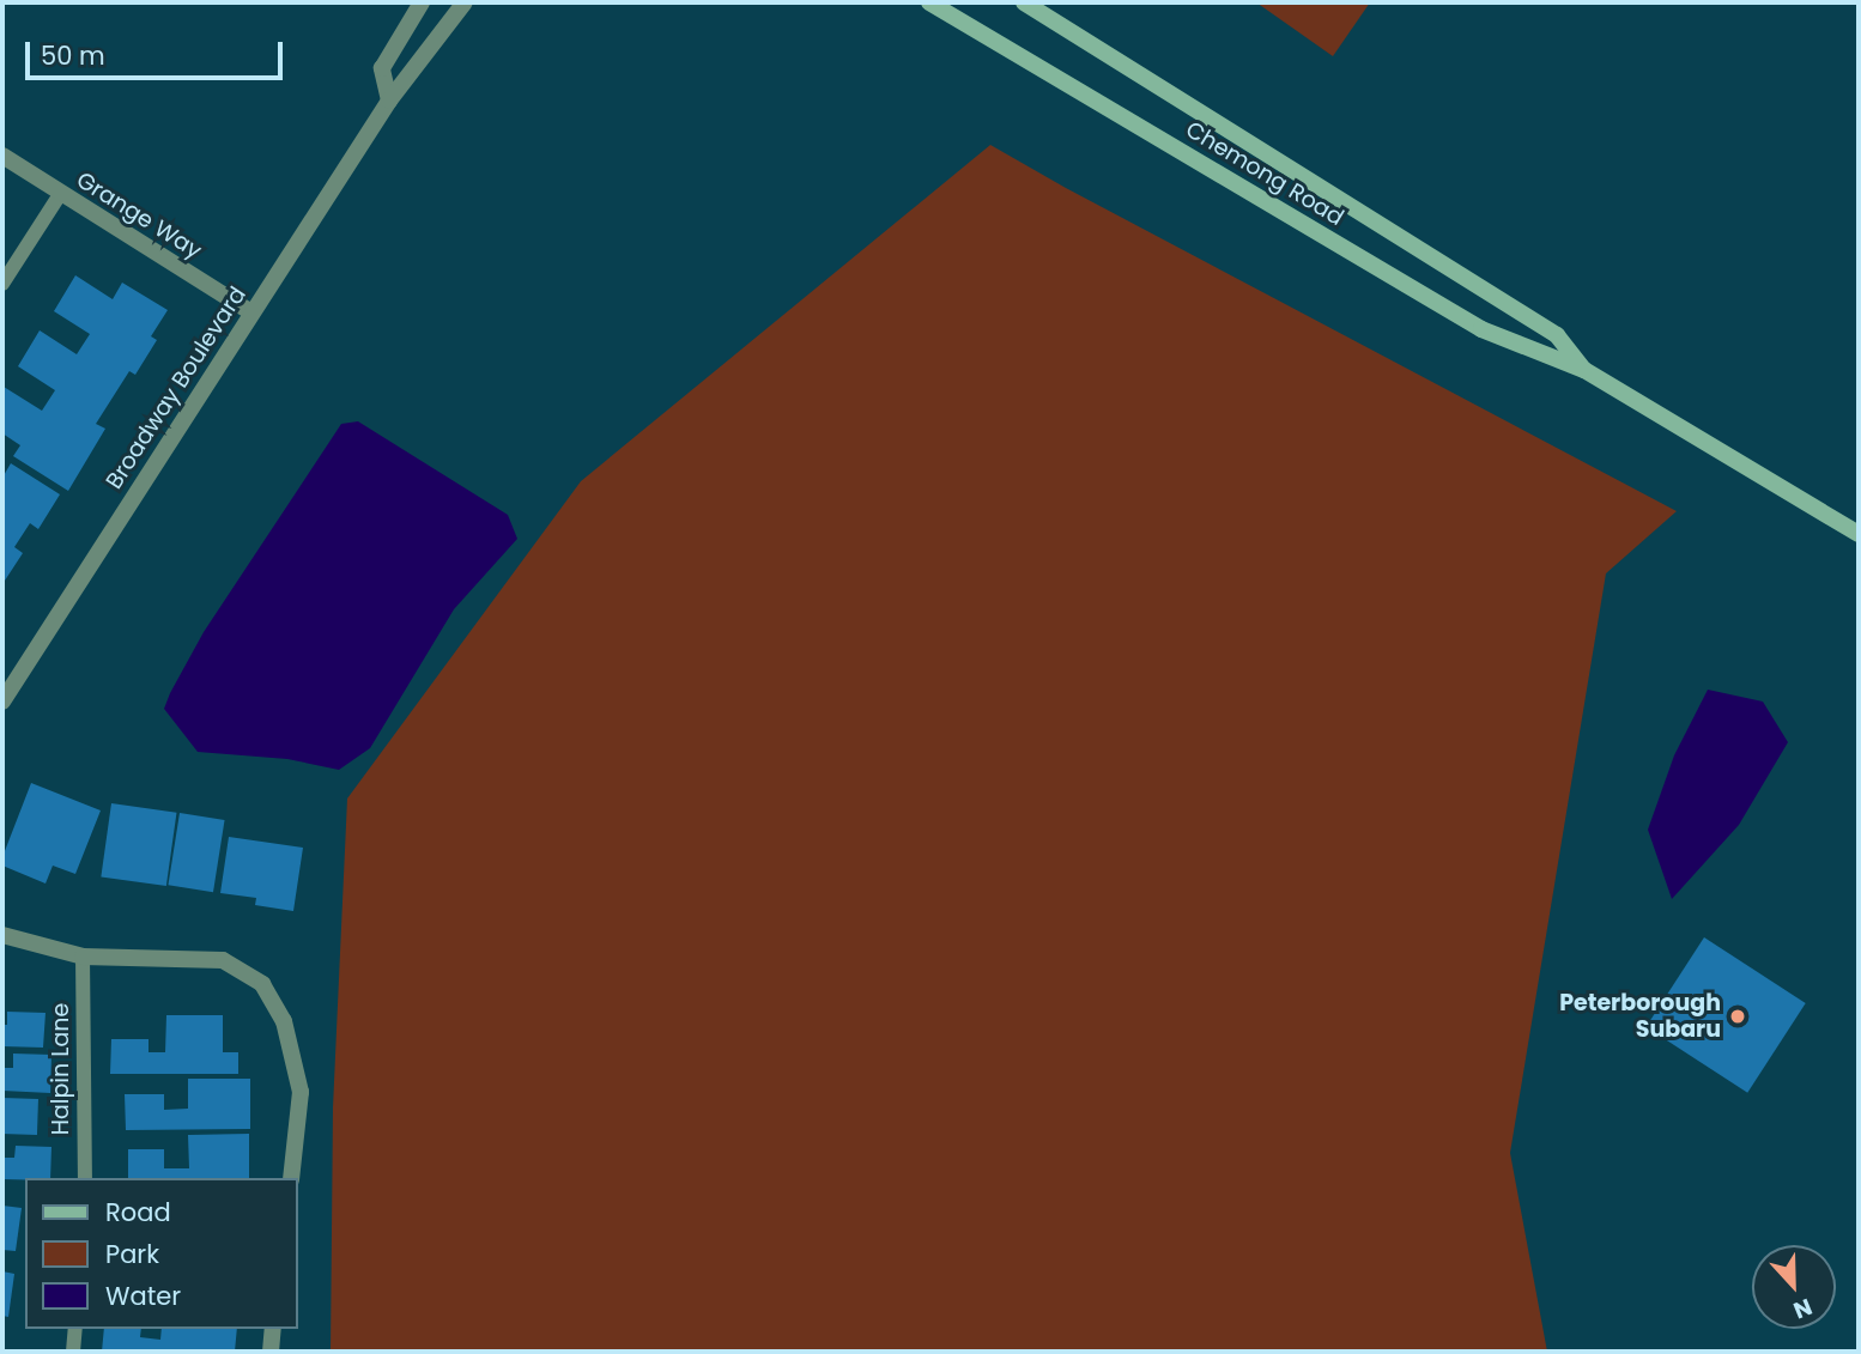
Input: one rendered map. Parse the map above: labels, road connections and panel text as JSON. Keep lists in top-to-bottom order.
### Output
{
  "streets": {
    "main road": ["Chemong Road"],
    "street": ["Grange Way", "Broadway Boulevard"],
    "lane": ["Halpin Lane"]
  },
  "crossings": [
    ["Grange Way", "Broadway Boulevard"]
  ],
  "places": ["Peterborough Subaru"],
  "legend": ["Road", "Park", "Water"],
  "scale_bar": "50 m",
  "north": "bottom"
}
